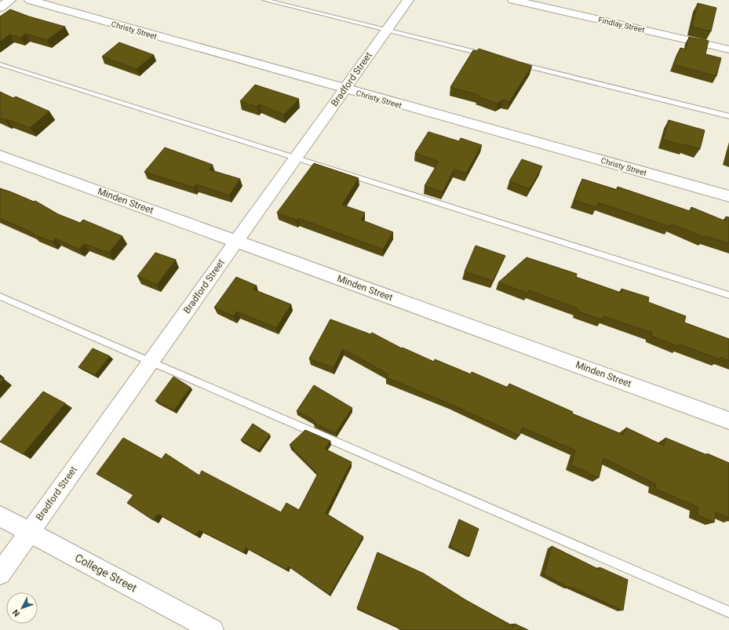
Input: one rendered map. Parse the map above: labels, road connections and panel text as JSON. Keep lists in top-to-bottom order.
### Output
{
  "streets": {
    "street": [
      "Findlay Street",
      "Christy Street",
      "Bradford Street",
      "Minden Street",
      "College Street"
    ]
  },
  "crossings": [
    ["Christy Street", "Bradford Street"],
    ["Bradford Street", "Minden Street"],
    ["Bradford Street", "College Street"]
  ],
  "north": "bottom left"
}
